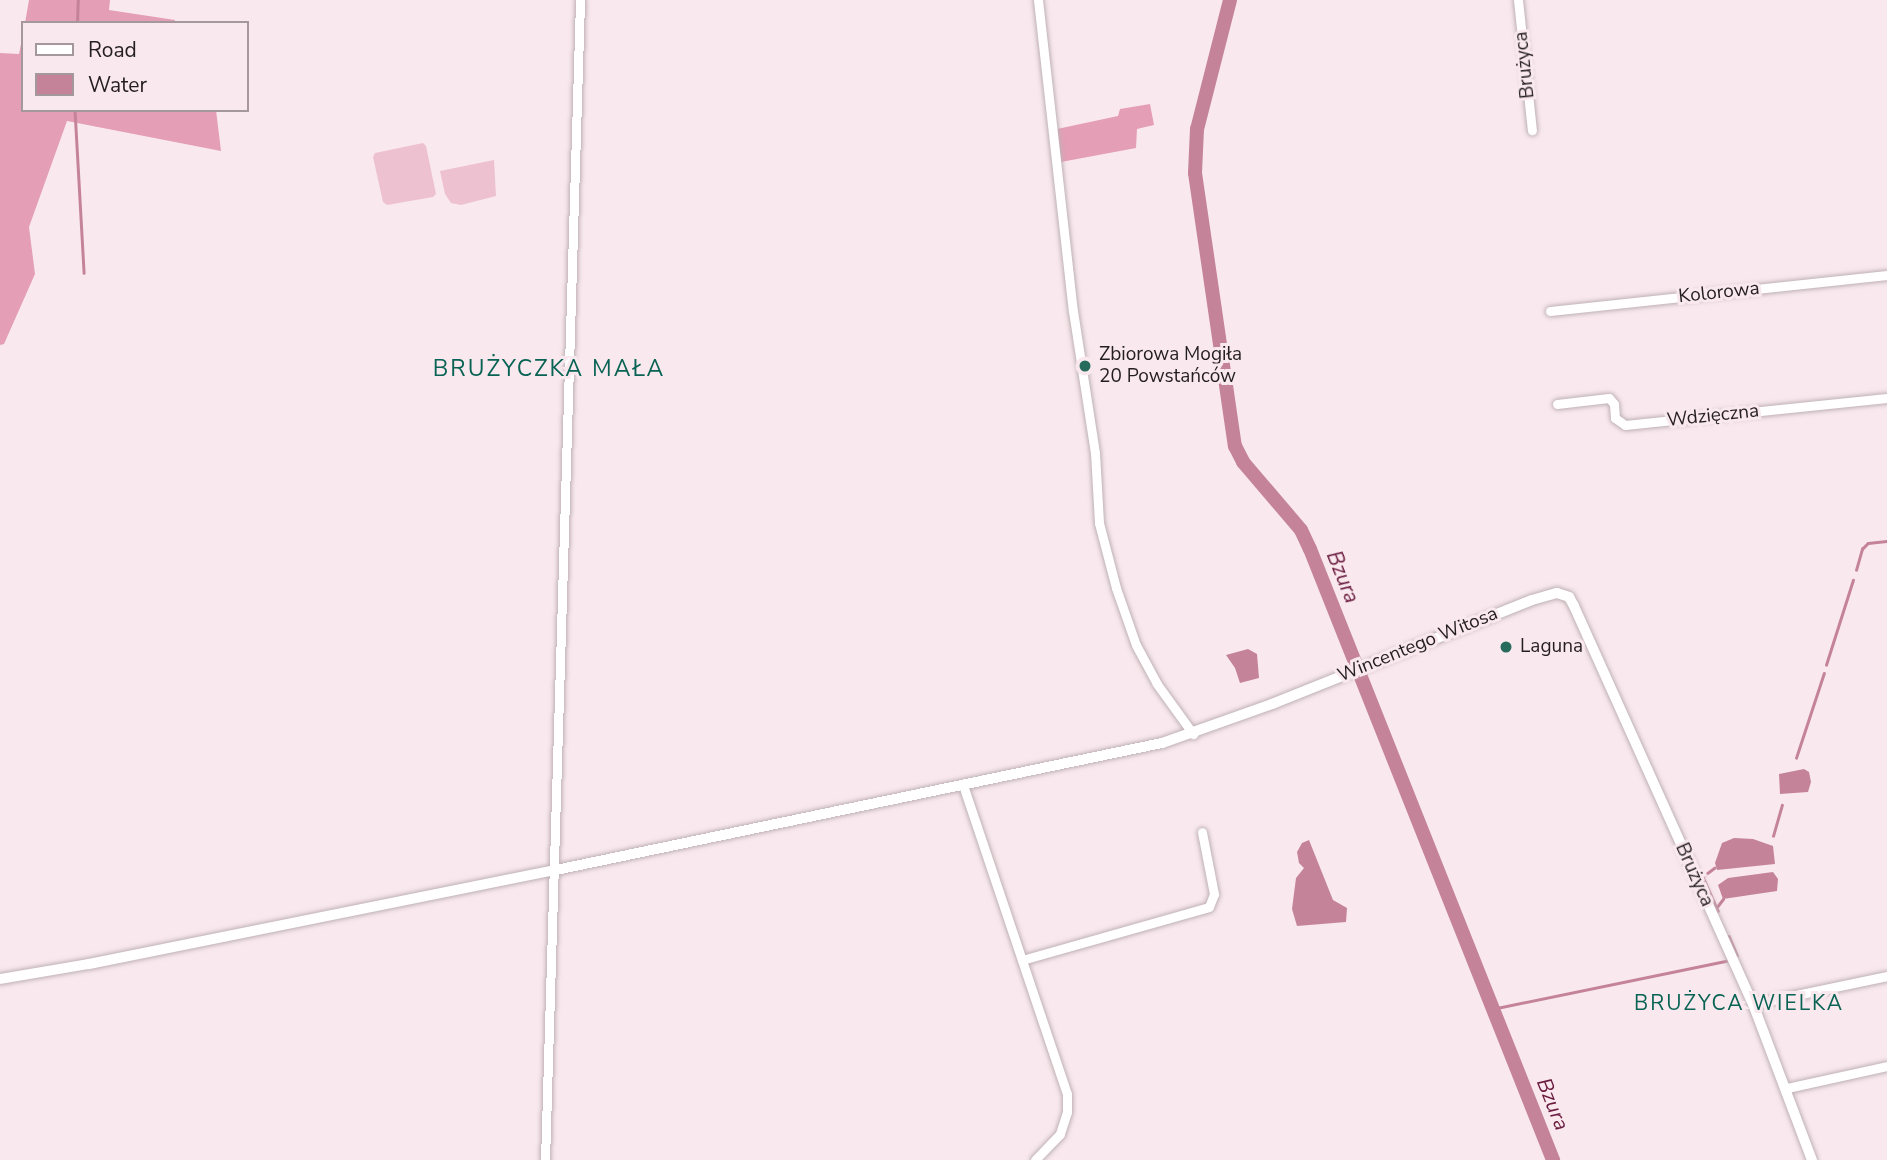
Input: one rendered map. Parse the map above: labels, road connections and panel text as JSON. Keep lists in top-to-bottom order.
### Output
{
  "streets": {
    "street": [
      "Brużyca",
      "Kolorowa",
      "Wdzięczna",
      "Wincentego Witosa"
    ]
  },
  "crossings": [
    ["Brużyca", "Wincentego Witosa"]
  ],
  "districts": ["BRUŻYCZKA MAŁA", "BRUŻYCA WIELKA"],
  "water": ["Bzura"],
  "places": ["Zbiorowa Mogiła 20 Powstańców", "Laguna"],
  "legend": ["Road", "Water"]
}
